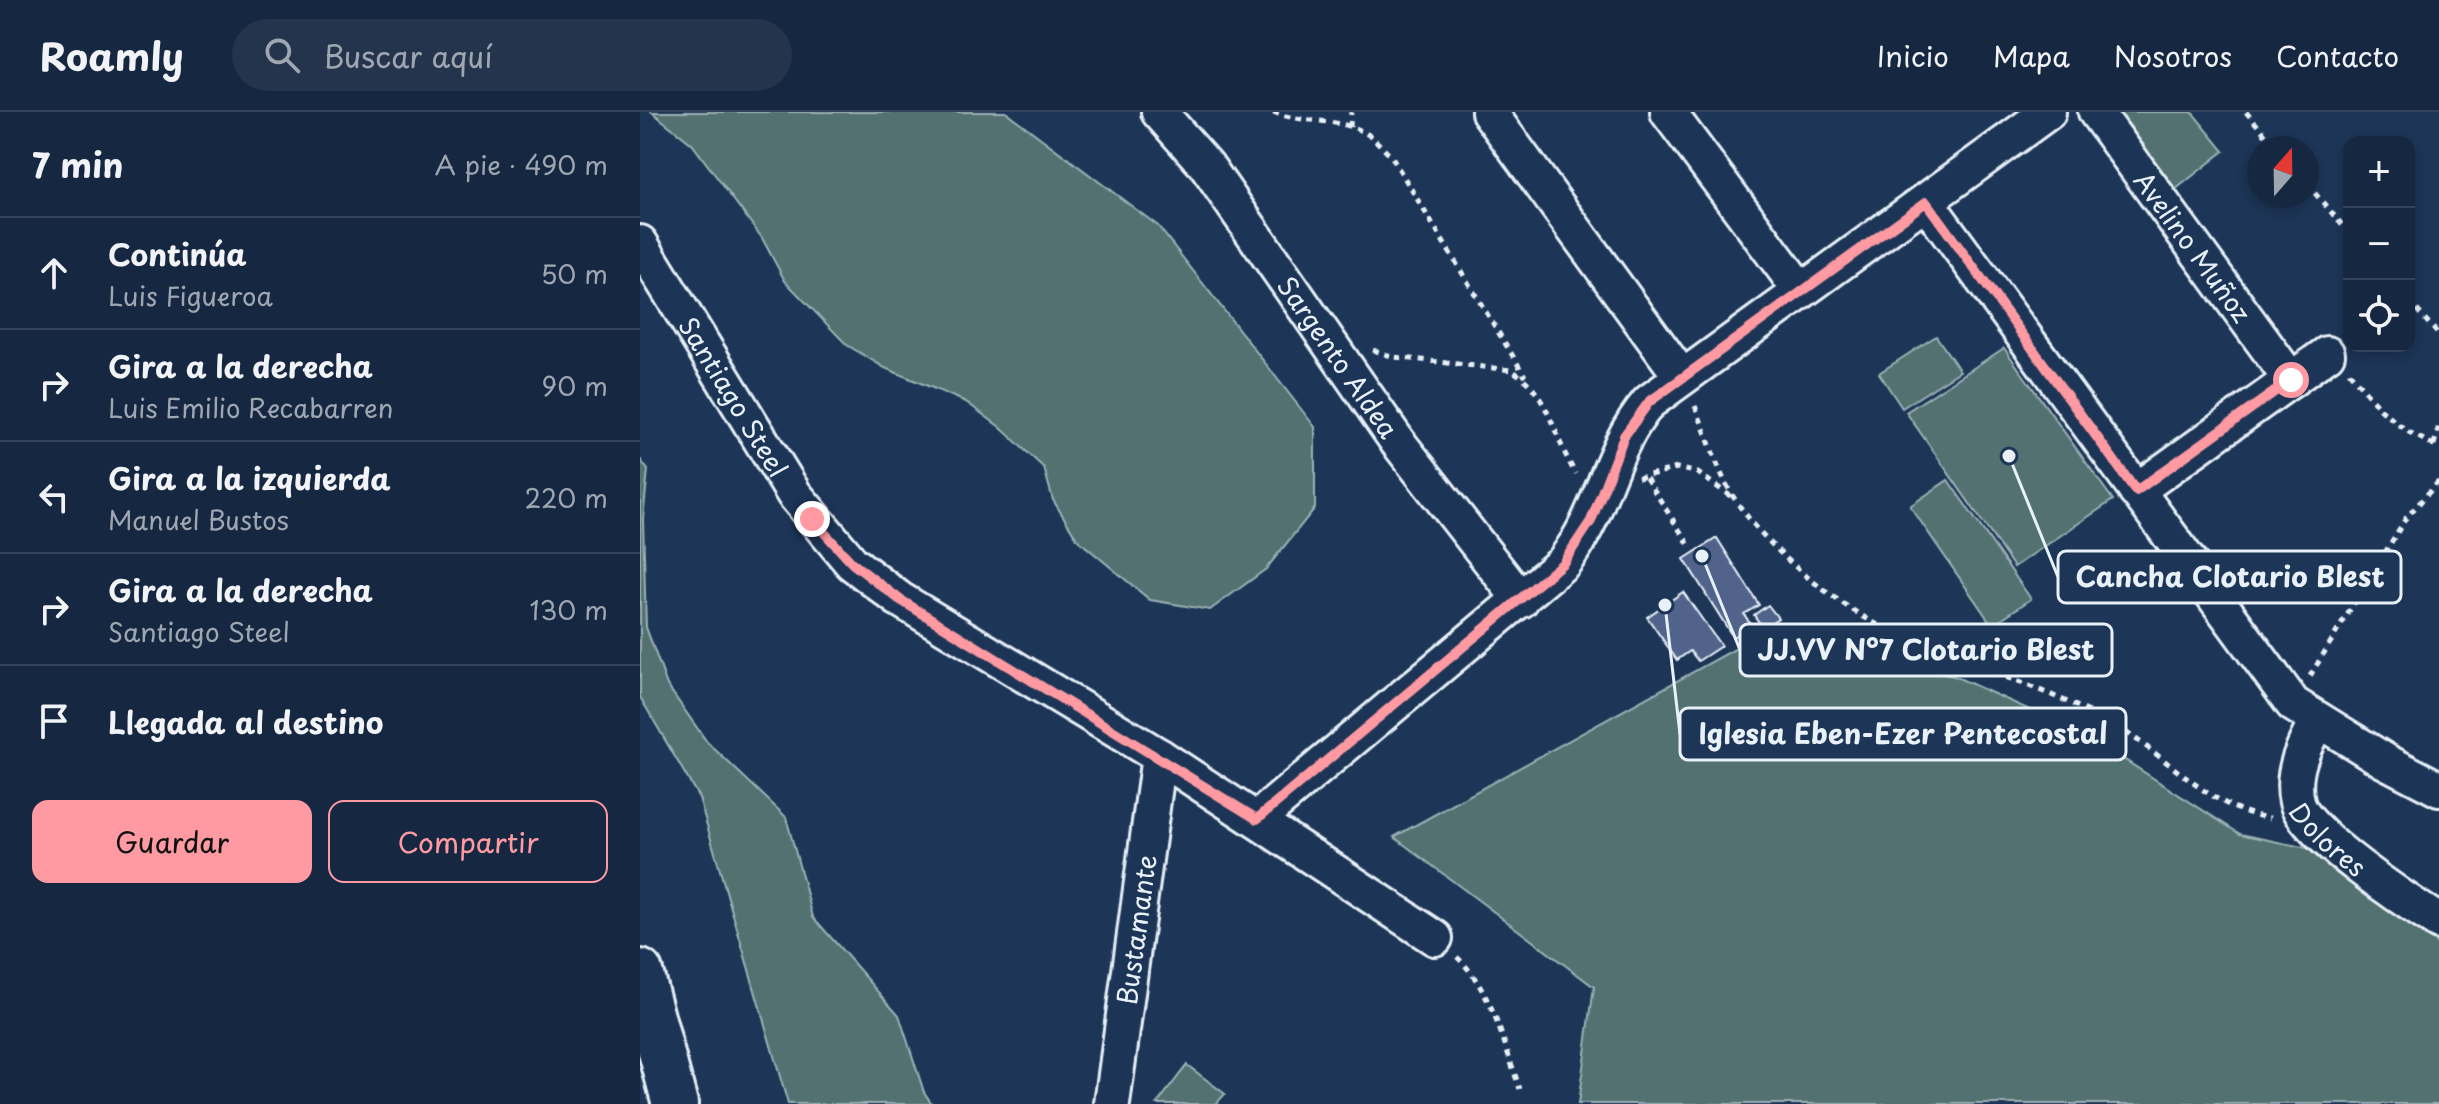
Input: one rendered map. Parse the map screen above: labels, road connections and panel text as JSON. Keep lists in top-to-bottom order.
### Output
{
  "streets": {
    "street": [
      "Avelino Muñoz",
      "Sargento Aldea",
      "Santiago Steel",
      "Dolores",
      "Bustamante"
    ]
  },
  "crossings": [
    ["Santiago Steel", "Bustamante"]
  ],
  "places": ["Cancha Clotario Blest", "JJ.VV N°7 Clotario Blest", "Iglesia Eben-Ezer Pentecostal"],
  "north": "top",
  "page": {
    "header": "Roamly",
    "search": "Buscar aquí",
    "nav": [
      "Inicio",
      "Mapa",
      "Nosotros",
      "Contacto"
    ],
    "heading": ["7 min", "A pie · 490 m"],
    "map_buttons": ["+", "−"],
    "list": [
      ["Continúa", "Luis Figueroa", "50 m"],
      ["Gira a la derecha", "Luis Emilio Recabarren", "90 m"],
      ["Gira a la izquierda", "Manuel Bustos", "220 m"],
      ["Gira a la derecha", "Santiago Steel", "130 m"],
      "Llegada al destino"
    ],
    "buttons": ["Guardar", "Compartir"]
  }
}
